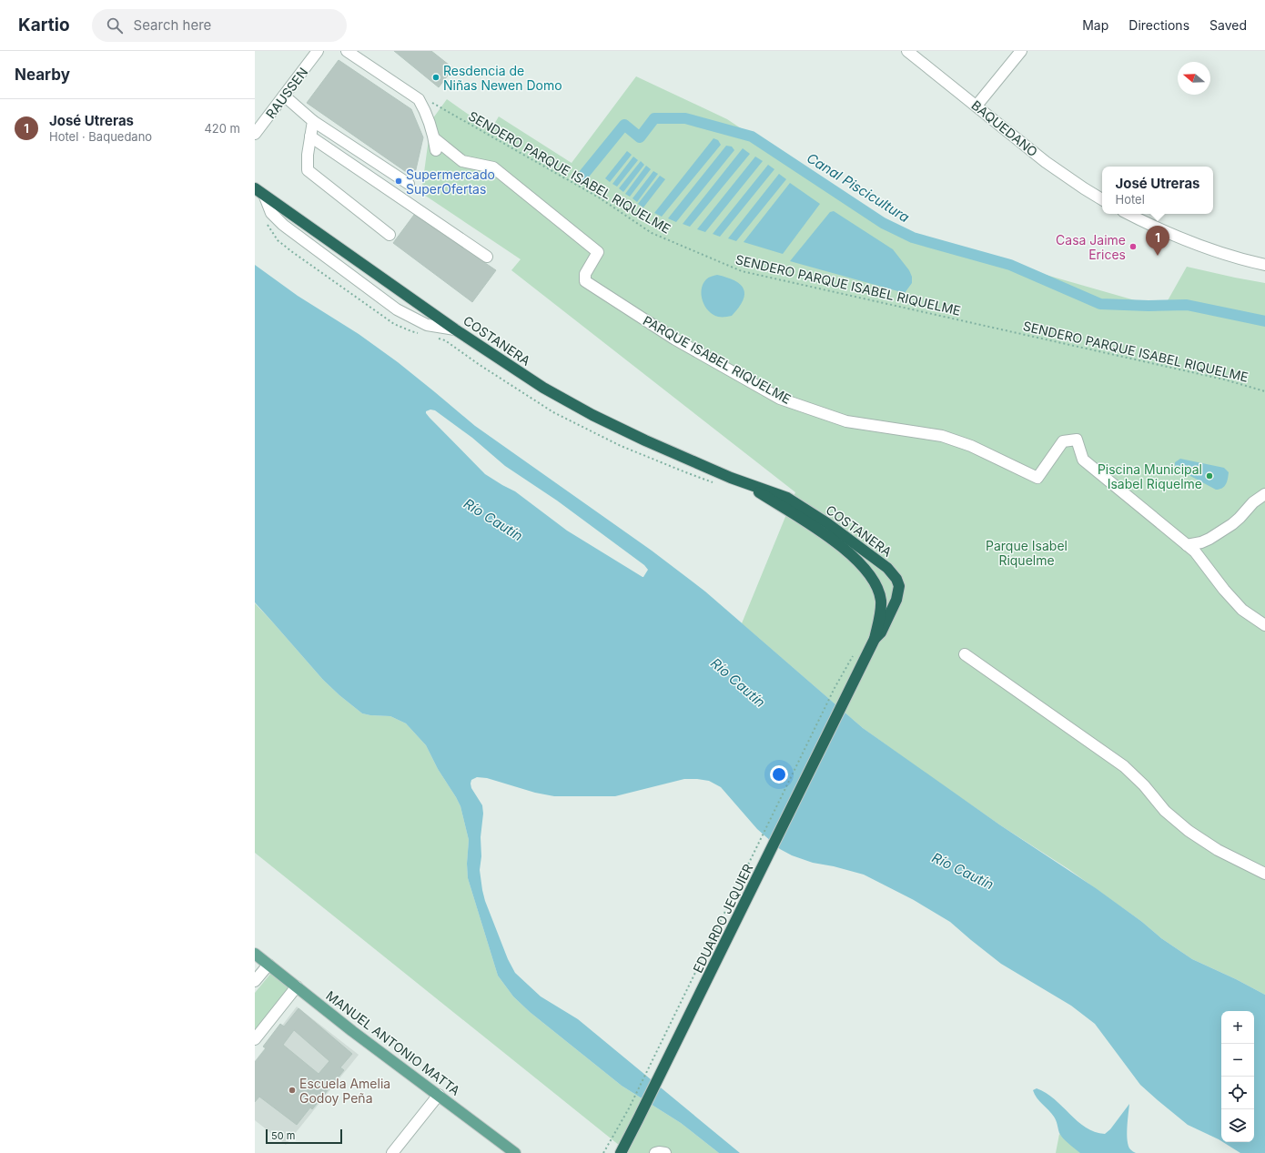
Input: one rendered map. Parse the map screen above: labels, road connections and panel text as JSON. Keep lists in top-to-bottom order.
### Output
{
  "streets": {
    "highway": ["COSTANERA", "EDUARDO JEQUIER"],
    "main road": ["MANUEL ANTONIO MATTA"],
    "street": ["RAUSSEN", "BAQUEDANO", "PARQUE ISABEL RIQUELME"],
    "path": ["SENDERO PARQUE ISABEL RIQUELME"]
  },
  "crossings": [
    ["COSTANERA", "EDUARDO JEQUIER"]
  ],
  "water": ["Canal Piscicultura", "Río Cautín"],
  "parks": ["Parque Isabel Riquelme"],
  "places": [
    "Resdencia de Niñas Newen Domo",
    "Supermercado SuperOfertas",
    "Casa Jaime Erices",
    "Piscina Municipal Isabel Riquelme",
    "Escuela Amelia Godoy Peña"
  ],
  "scale_bar": "50 m",
  "north": "left",
  "page": {
    "header": "Kartio",
    "search": "Search here",
    "nav": ["Map", "Directions", "Saved"],
    "heading": "Nearby",
    "list": [
      {
        "mark": "1",
        "name": "José Utreras",
        "note": "Hotel · Baquedano",
        "value": "420 m"
      }
    ],
    "popup": ["José Utreras", "Hotel"],
    "pins": "1",
    "map_buttons": ["+", "−"],
    "scale": "50 m"
  }
}
